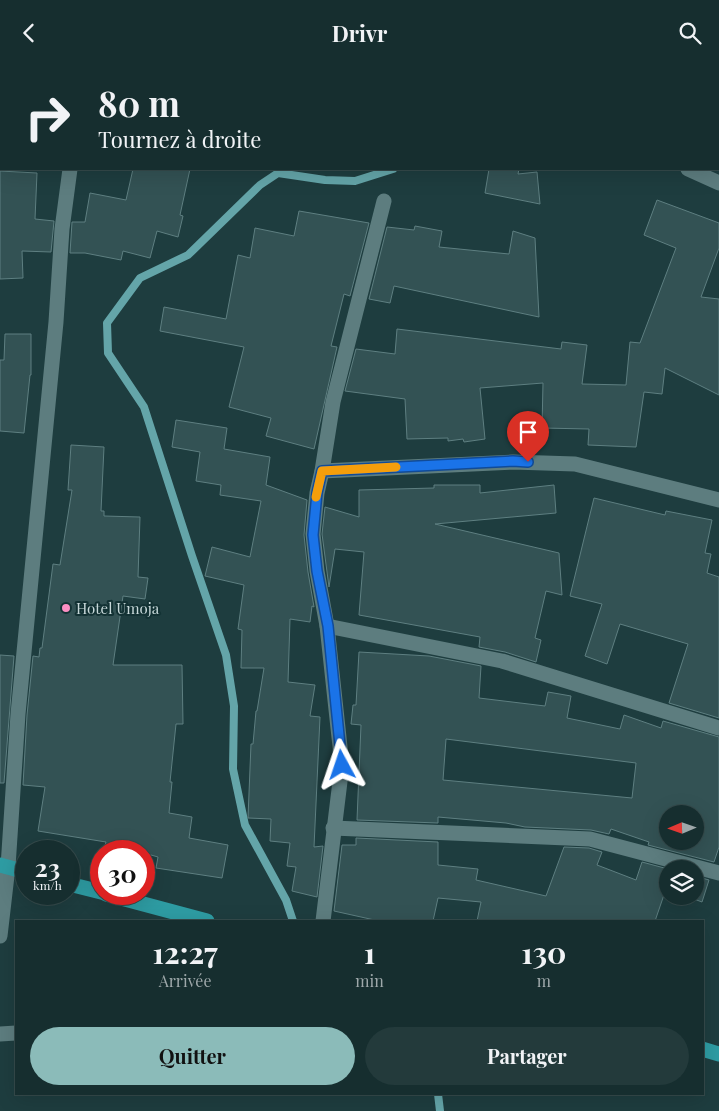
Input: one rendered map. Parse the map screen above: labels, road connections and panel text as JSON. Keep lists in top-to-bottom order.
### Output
{
  "places": ["Hotel Umoja"],
  "north": "left",
  "page": {
    "header": "Drivr",
    "turn": ["80 m", "Tournez à droite"],
    "speed": "23 km/h",
    "limit": "30",
    "eta": [
      "12:27",
      "Arrivée",
      "1",
      "min",
      "130",
      "m"
    ],
    "buttons": ["Quitter", "Partager"]
  }
}
